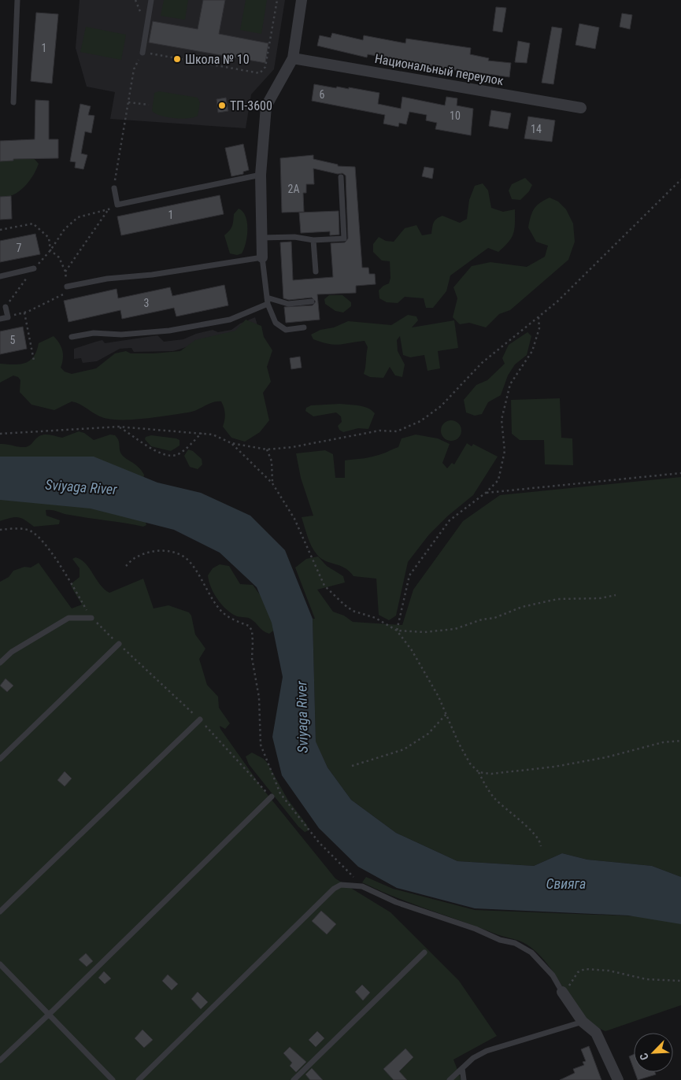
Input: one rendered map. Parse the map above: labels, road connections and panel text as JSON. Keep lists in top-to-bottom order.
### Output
{
  "streets": {
    "street": ["Национальный переулок"]
  },
  "water": ["Sviyaga River", "Свияга"],
  "places": ["Школа № 10", "ТП-3600"],
  "house_numbers": [
    "1",
    "6",
    "10",
    "14",
    "2А",
    "1",
    "7",
    "3",
    "5"
  ],
  "north": "bottom left"
}
